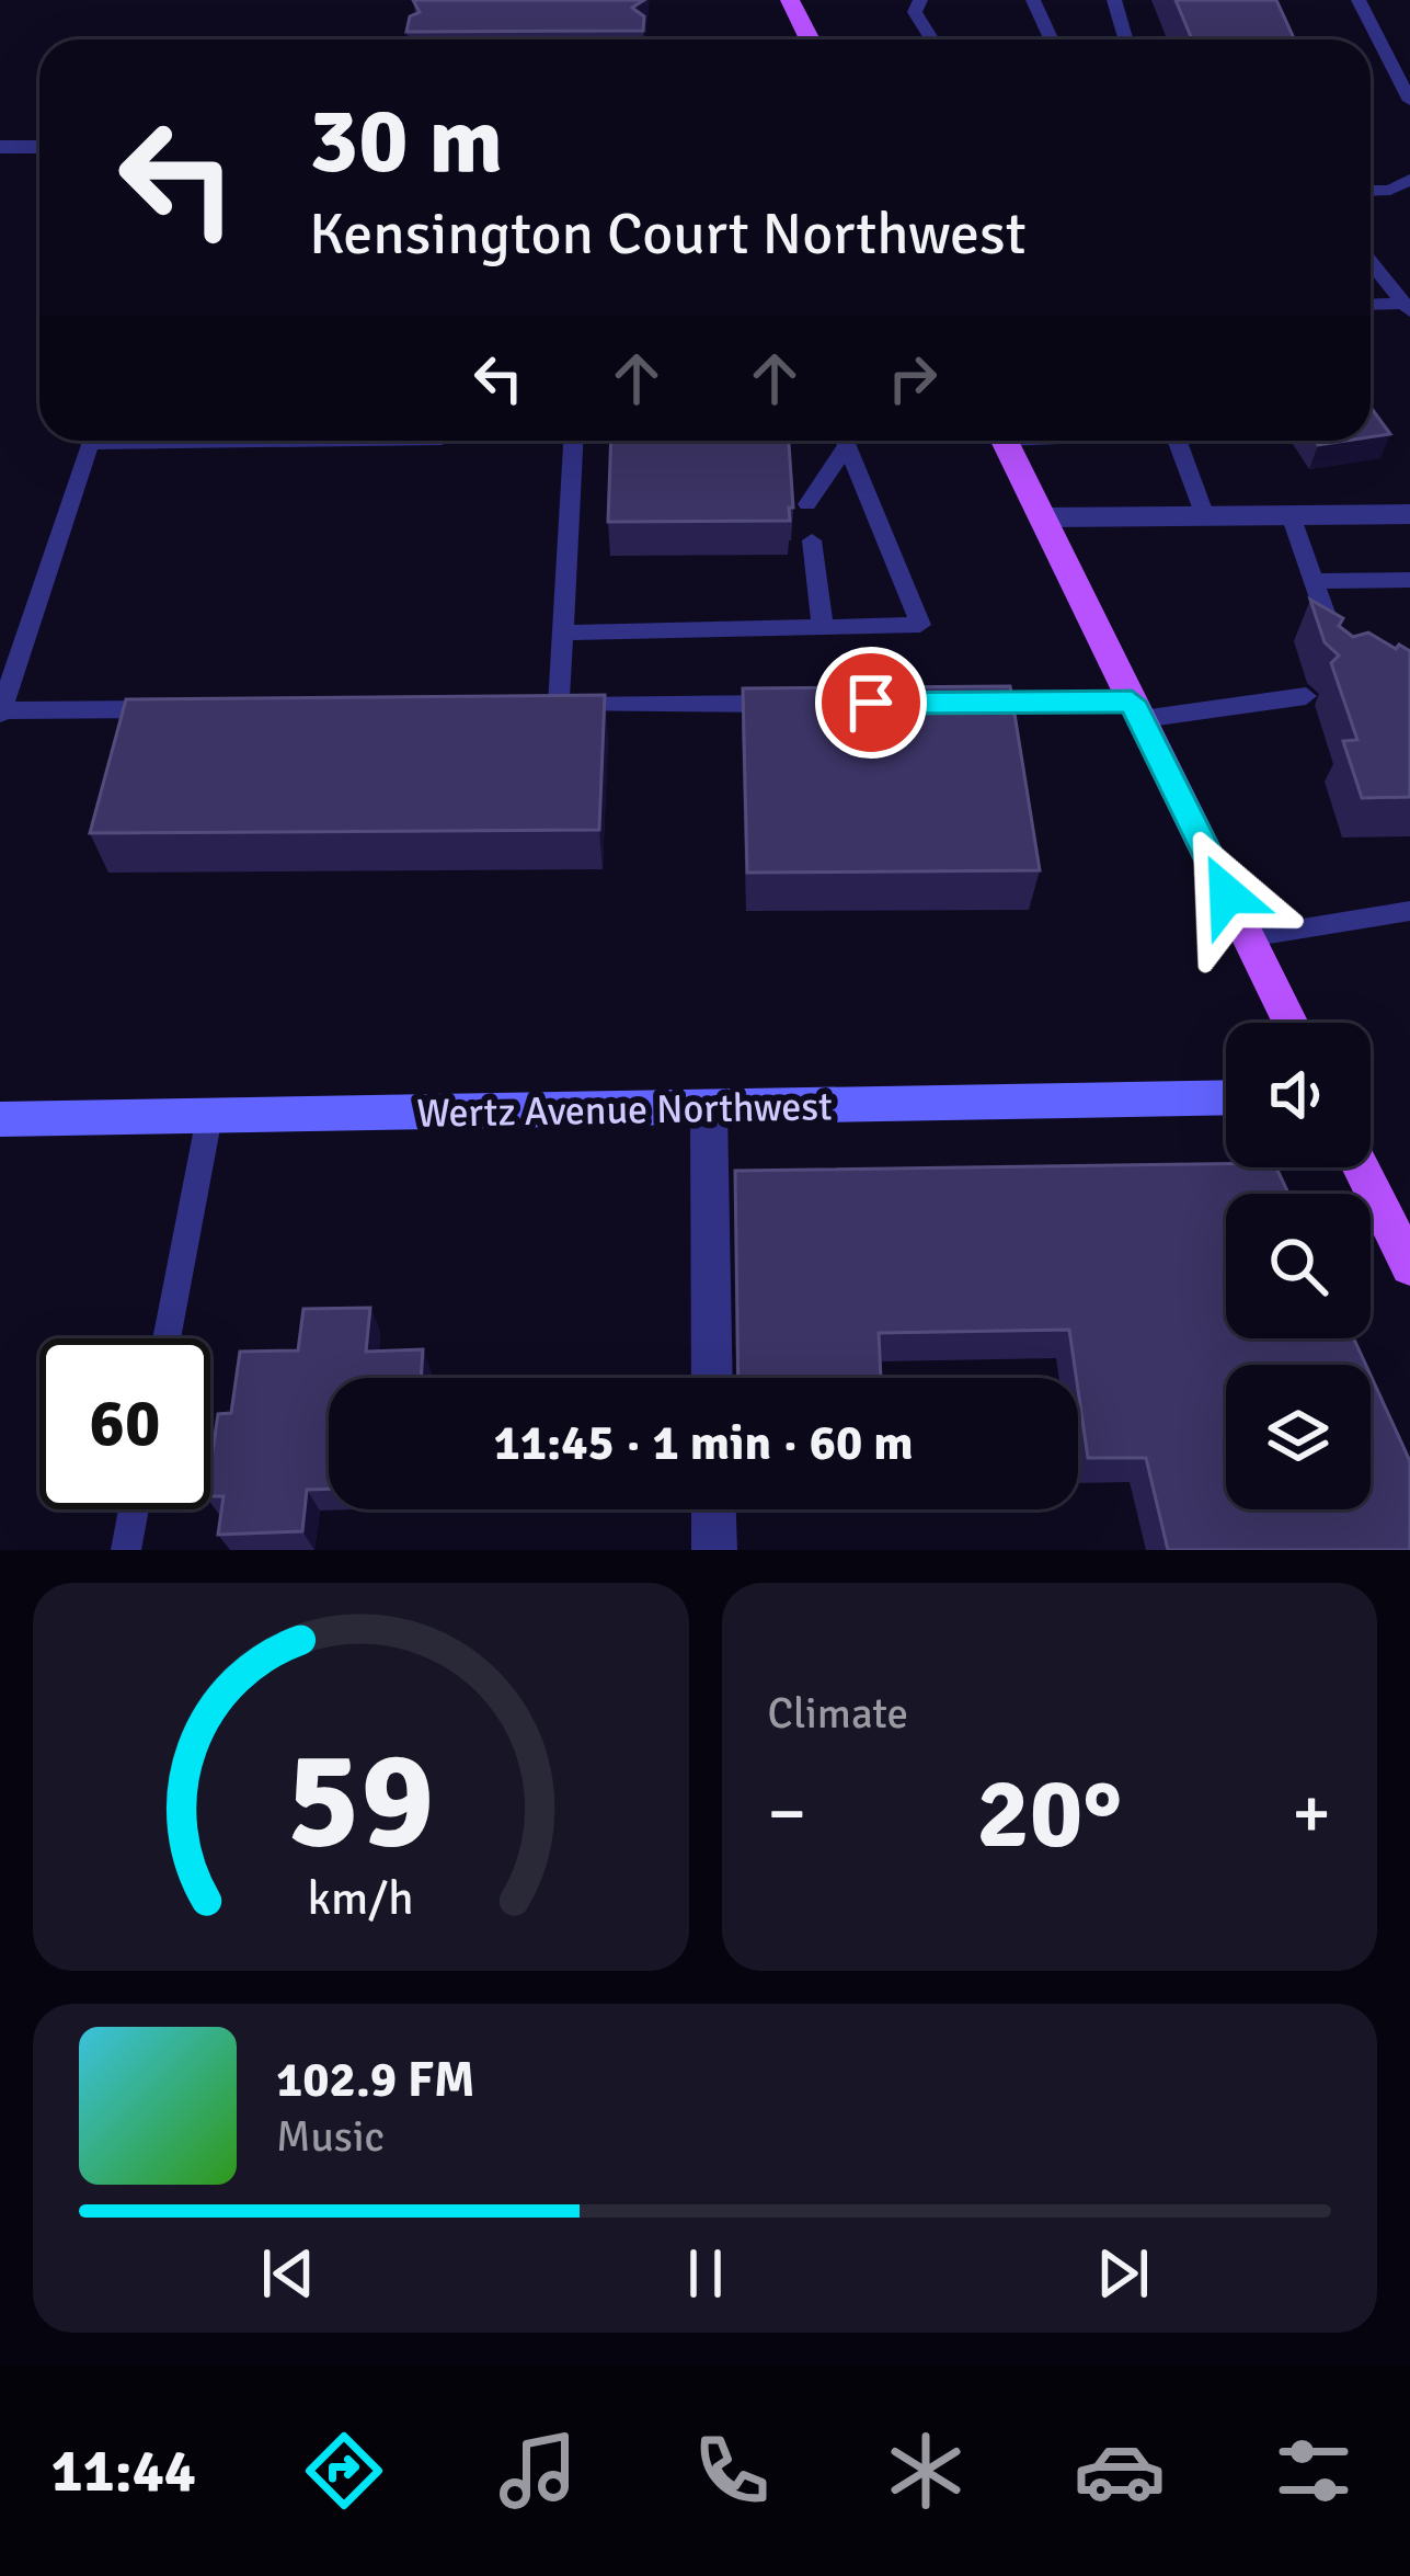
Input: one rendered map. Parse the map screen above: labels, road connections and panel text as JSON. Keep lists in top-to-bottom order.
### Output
{
  "streets": {
    "main road": ["Wertz Avenue Northwest"]
  },
  "page": {
    "turn": ["30 m", "Kensington Court Northwest"],
    "limit": "60",
    "trip": "11:45 · 1 min · 60 m",
    "tile": "Climate",
    "heat": ["−", "20°", "+"],
    "song": ["102.9 FM", "Music"],
    "tabs": "11:44",
    "gauge": ["59", "km/h"]
  }
}
